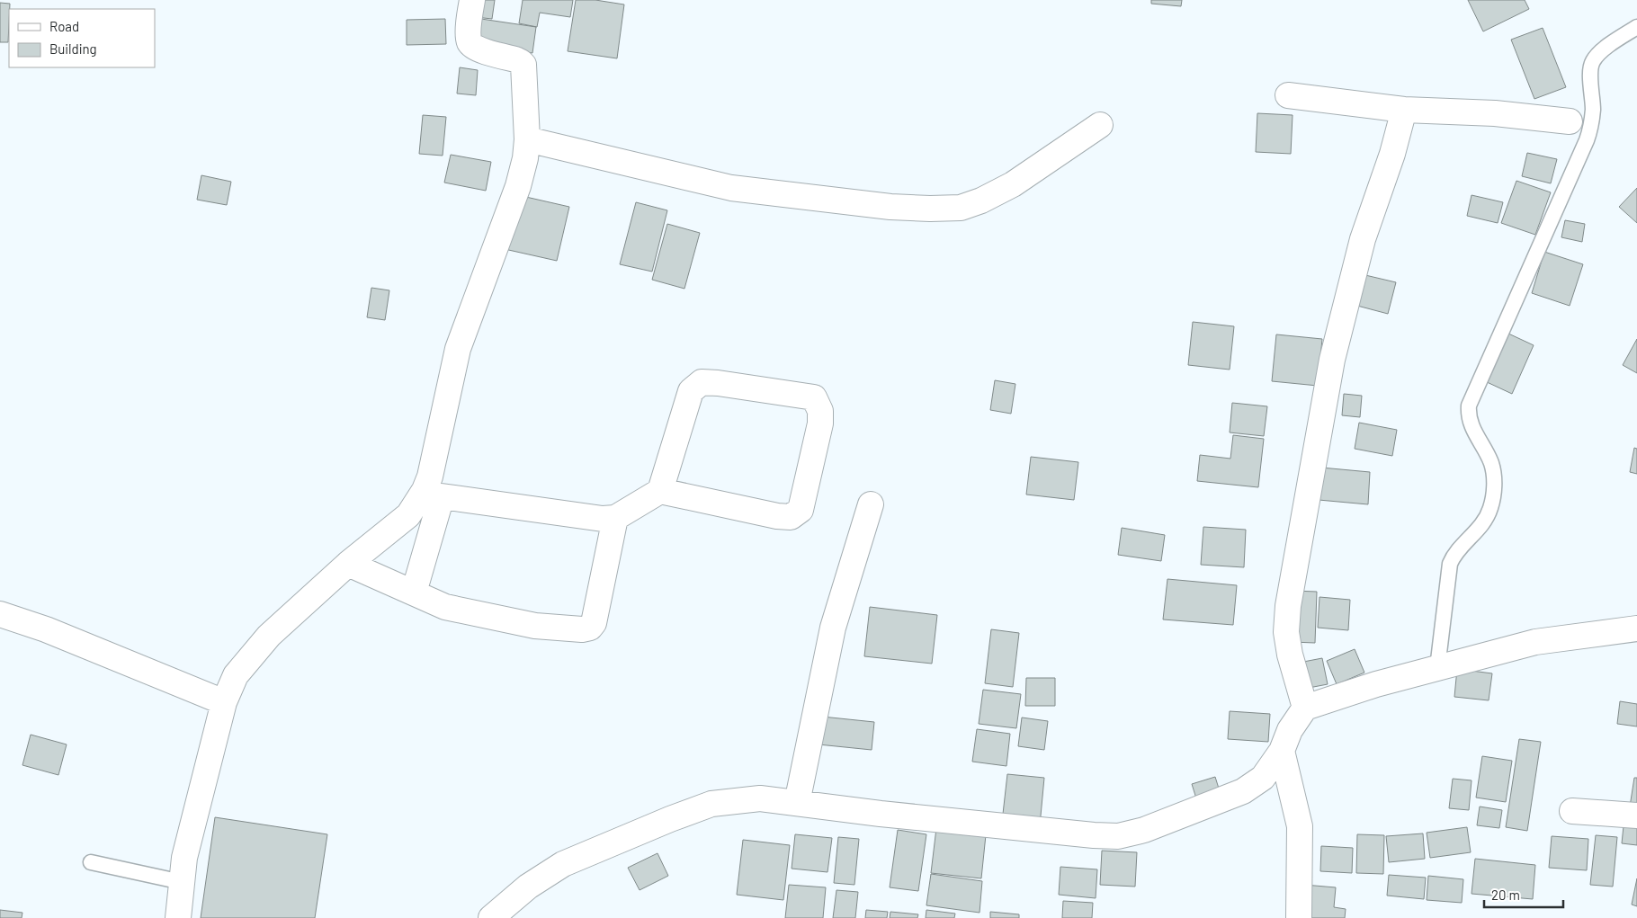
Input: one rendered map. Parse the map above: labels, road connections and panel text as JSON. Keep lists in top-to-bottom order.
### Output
{
  "legend": ["Road", "Building"],
  "scale_bar": "20 m"
}
